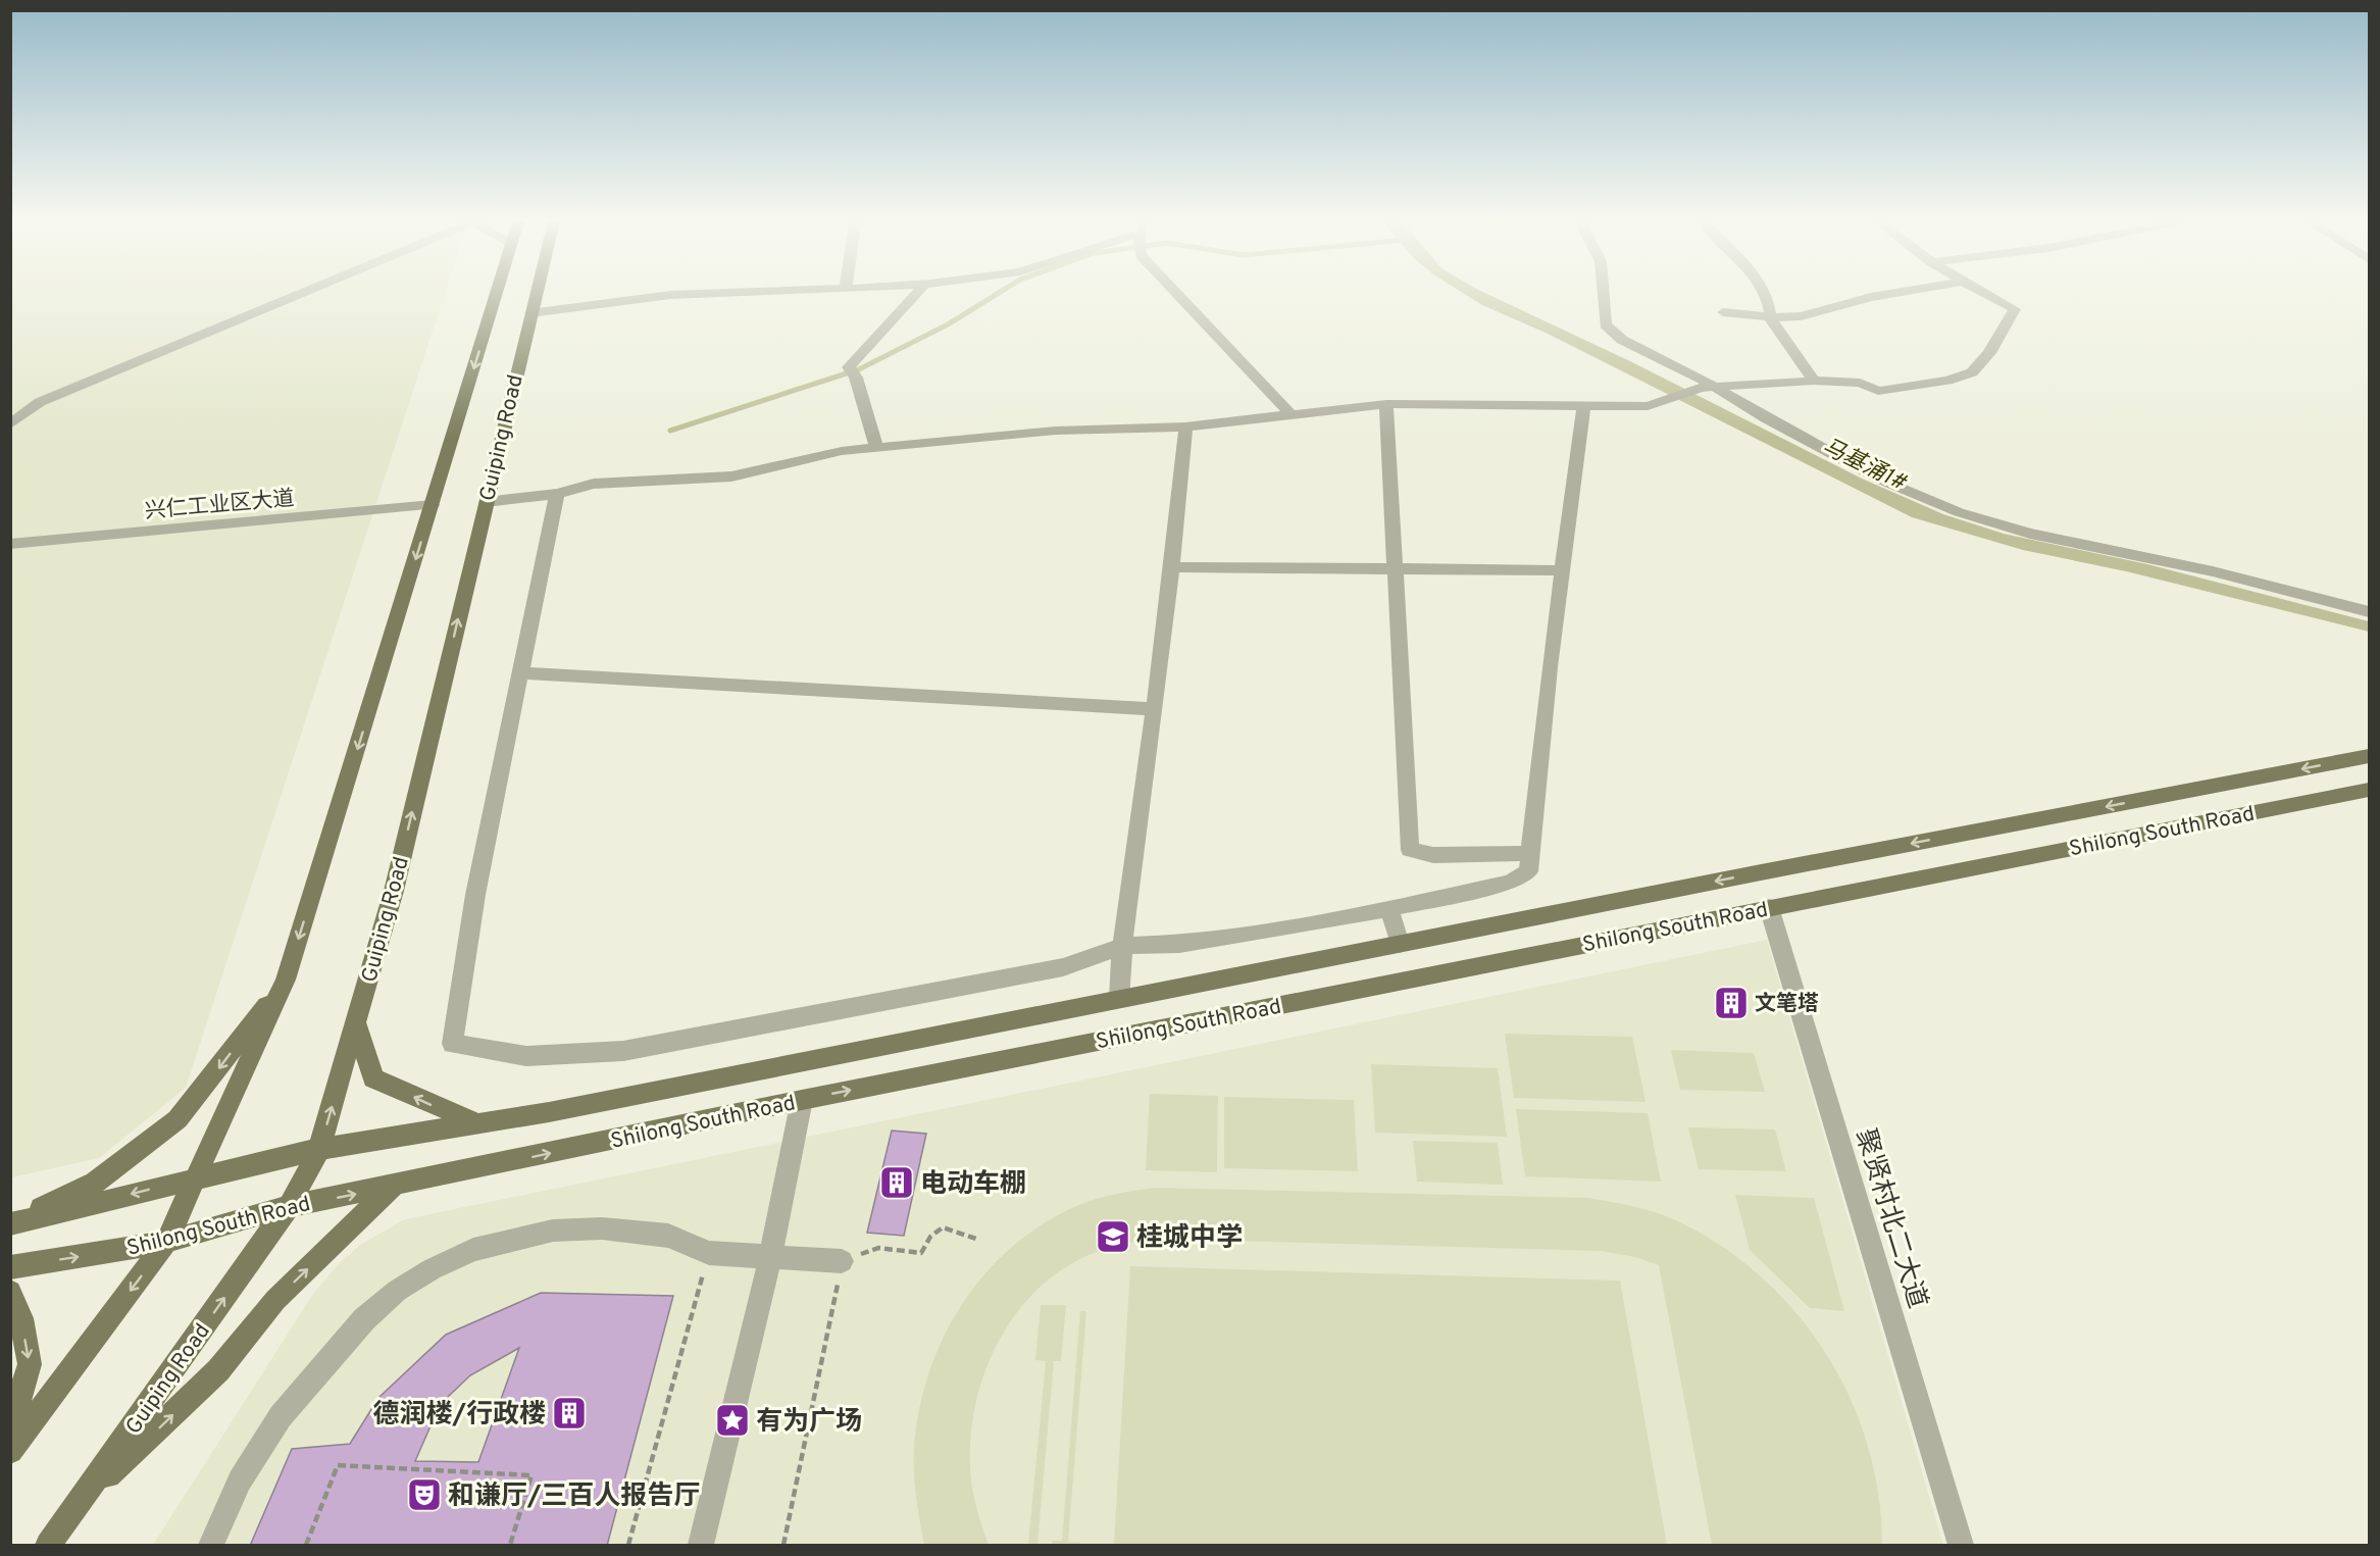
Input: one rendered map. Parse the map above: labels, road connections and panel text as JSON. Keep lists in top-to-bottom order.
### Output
{
  "streets": {
    "main road": ["Guiping Road", "Shilong South Road"],
    "street": ["兴仁工业区大道", "聚贤村北二大道"]
  },
  "crossings": [
    ["Guiping Road", "兴仁工业区大道"],
    ["Guiping Road", "Shilong South Road"],
    ["Shilong South Road", "聚贤村北二大道"]
  ],
  "water": ["马基涌1#"],
  "places": {
    "building": ["文笔塔", "电动车棚", "德润楼/行政楼"],
    "school or university": ["桂城中学"],
    "place": ["有为广场"],
    "theatre": ["和谦厅/三百人报告厅"]
  }
}
